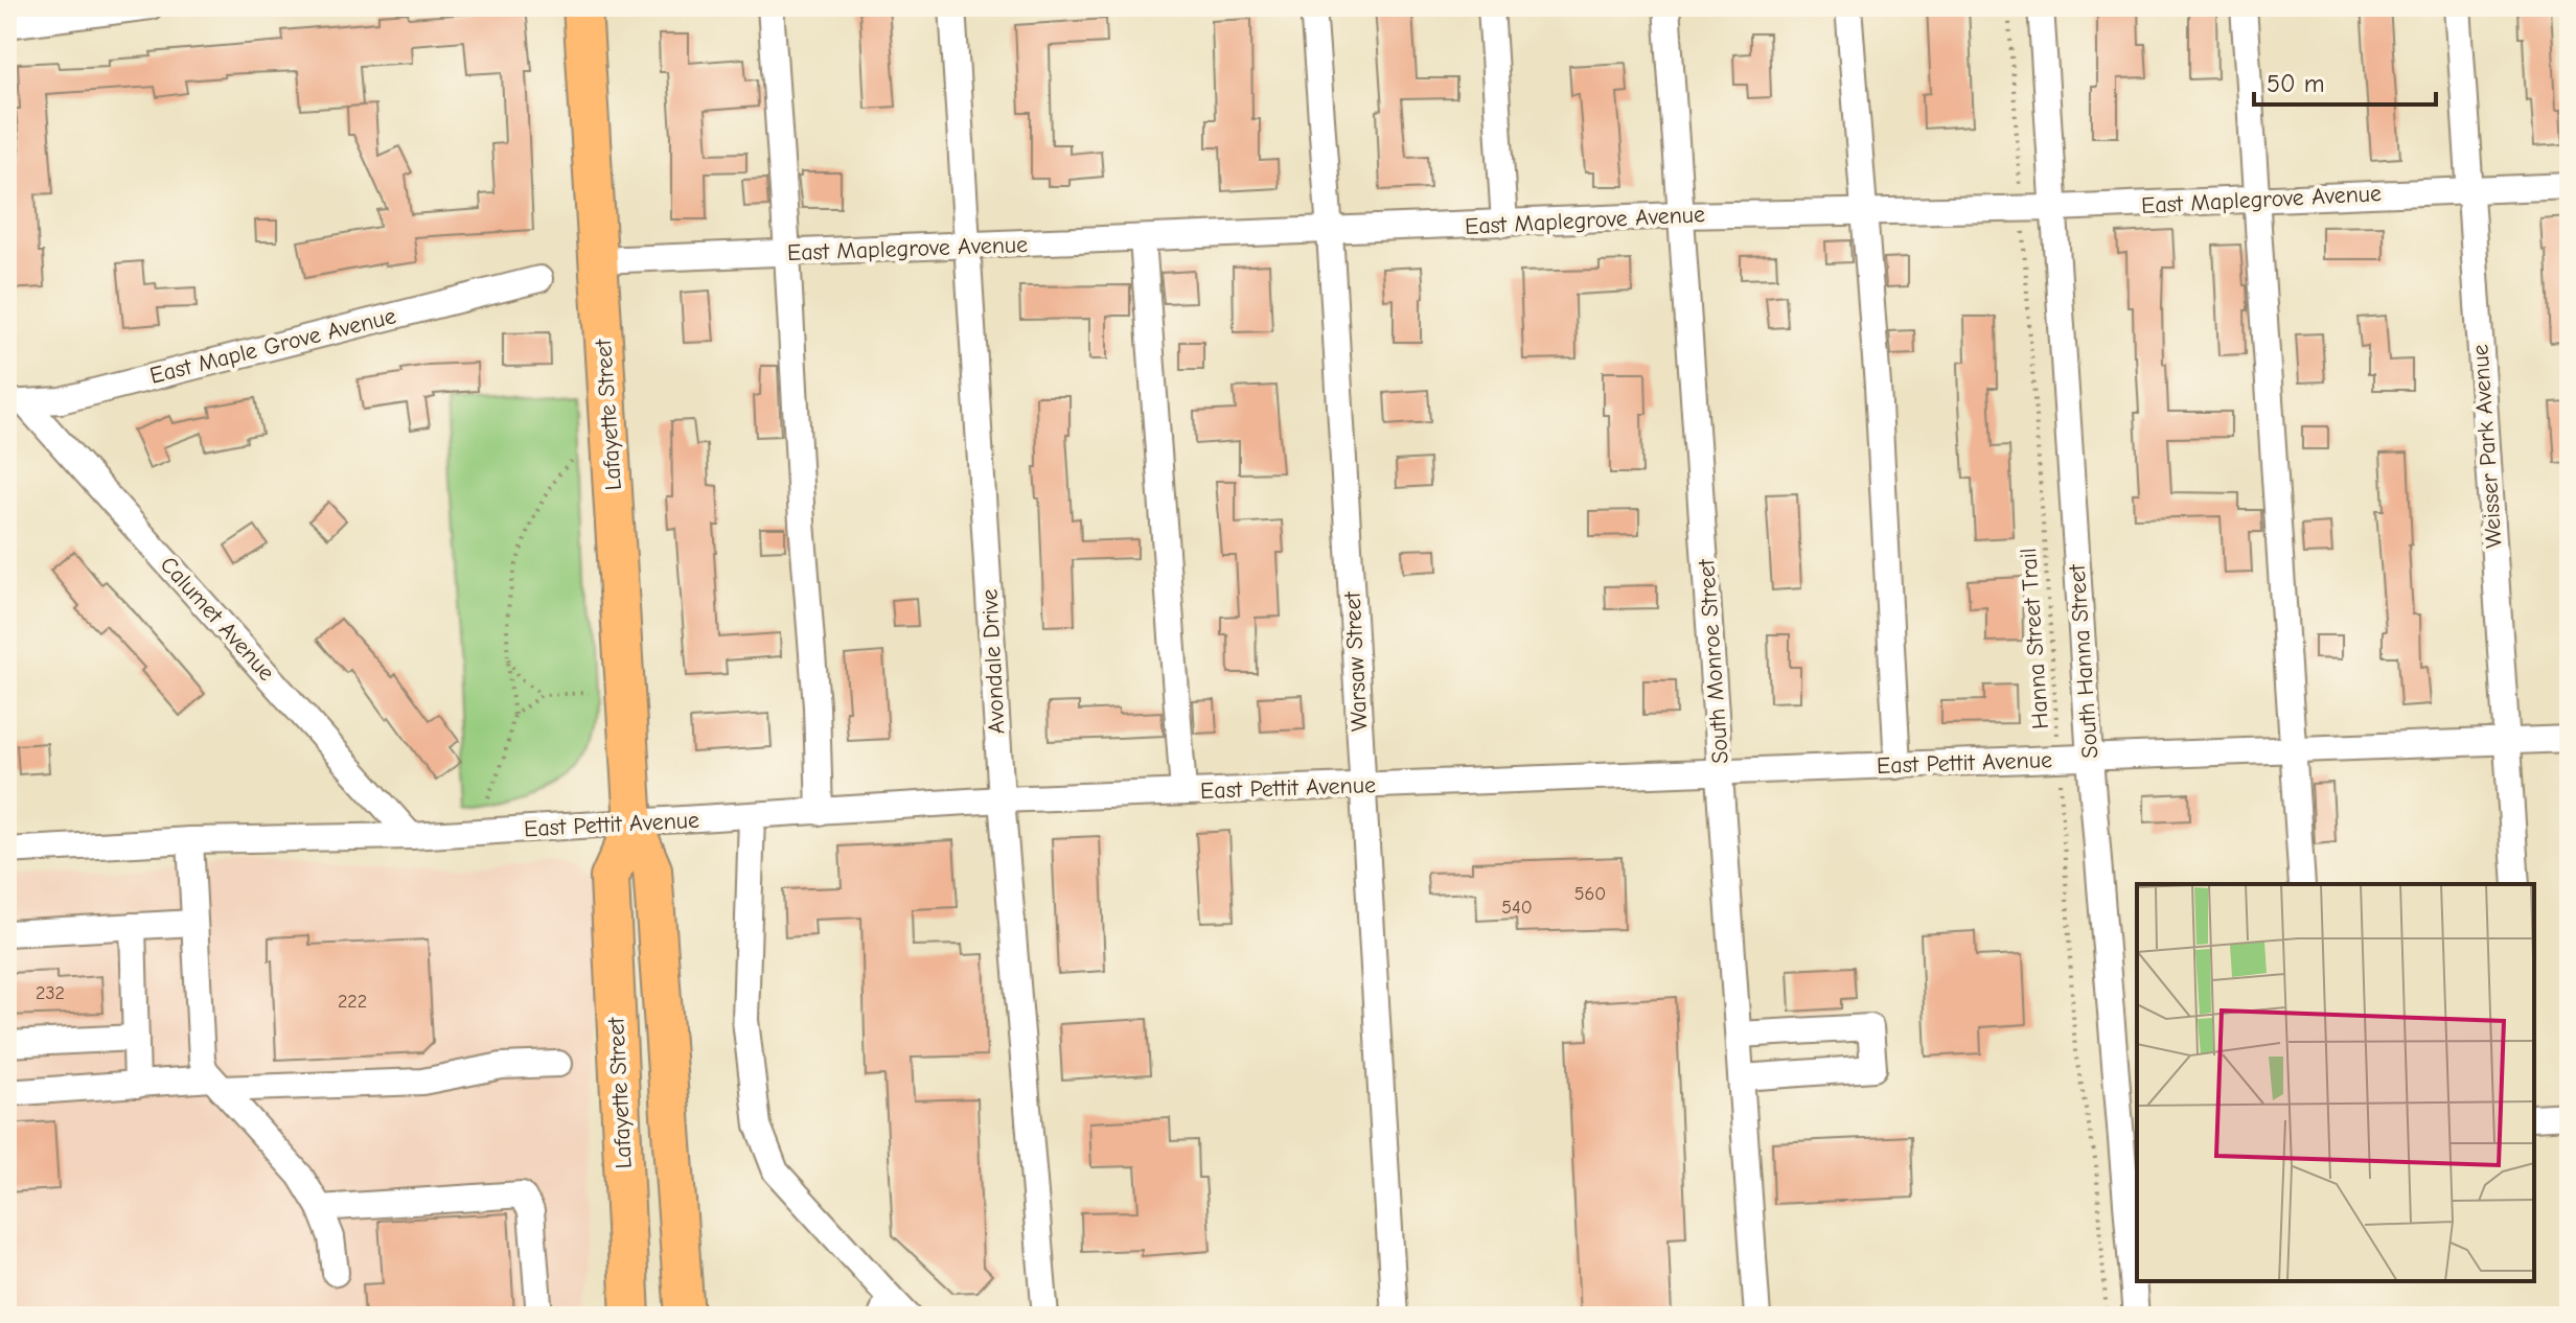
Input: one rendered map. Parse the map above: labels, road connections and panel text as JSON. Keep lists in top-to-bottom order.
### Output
{
  "streets": {
    "highway": ["Lafayette Street"],
    "street": [
      "East Maplegrove Avenue",
      "East Maple Grove Avenue",
      "Weisser Park Avenue",
      "Calumet Avenue",
      "Avondale Drive",
      "Warsaw Street",
      "South Monroe Street",
      "South Hanna Street",
      "East Pettit Avenue"
    ],
    "path": ["Hanna Street Trail"]
  },
  "crossings": [
    ["East Maplegrove Avenue", "Lafayette Street"],
    ["East Maplegrove Avenue", "Weisser Park Avenue"],
    ["East Maplegrove Avenue", "Hanna Street Trail"],
    ["East Maplegrove Avenue", "Avondale Drive"],
    ["East Maplegrove Avenue", "Warsaw Street"],
    ["East Maplegrove Avenue", "South Monroe Street"],
    ["East Maplegrove Avenue", "South Hanna Street"],
    ["East Maple Grove Avenue", "Calumet Avenue"],
    ["Lafayette Street", "East Pettit Avenue"],
    ["Weisser Park Avenue", "East Pettit Avenue"],
    ["Calumet Avenue", "East Pettit Avenue"],
    ["Hanna Street Trail", "East Pettit Avenue"],
    ["Avondale Drive", "East Pettit Avenue"],
    ["Warsaw Street", "East Pettit Avenue"],
    ["South Monroe Street", "East Pettit Avenue"],
    ["South Hanna Street", "East Pettit Avenue"]
  ],
  "house_numbers": [
    "560",
    "540",
    "232",
    "222"
  ],
  "scale_bar": "50 m"
}
